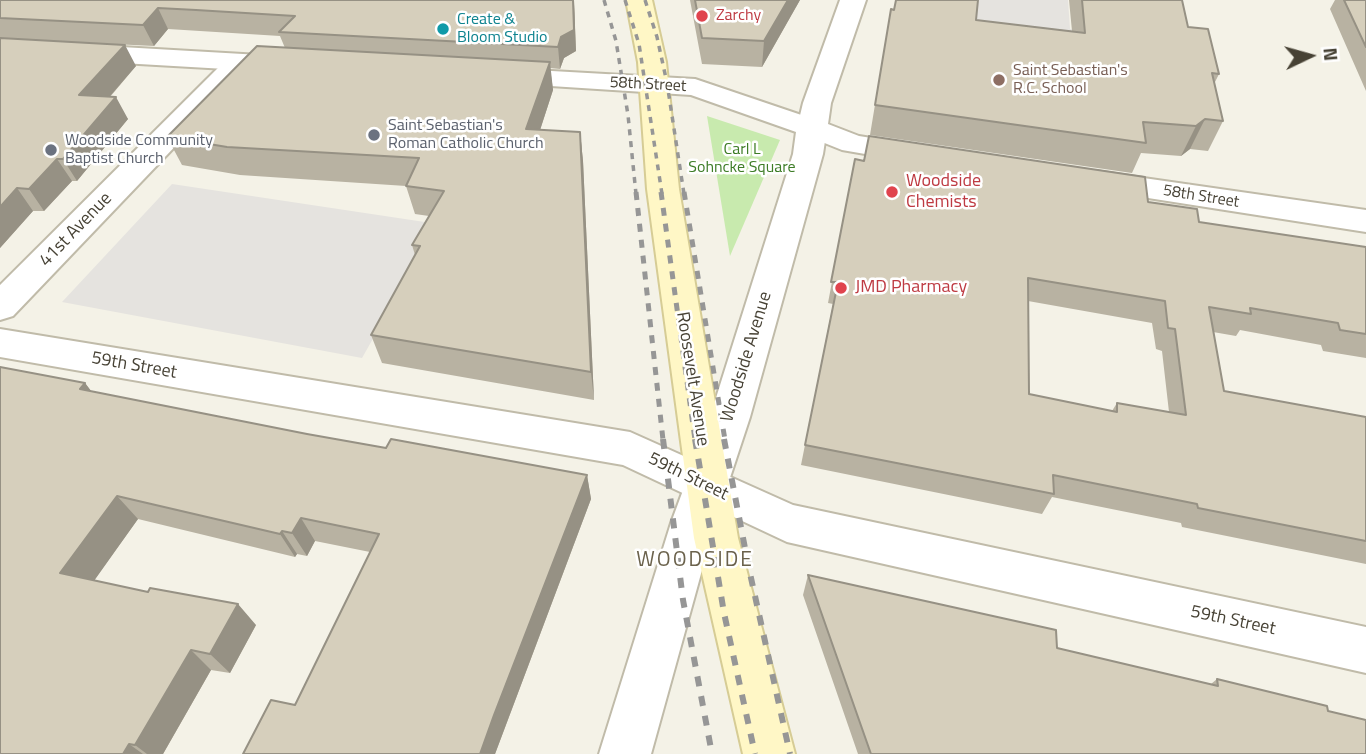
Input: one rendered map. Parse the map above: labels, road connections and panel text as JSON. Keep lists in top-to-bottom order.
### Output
{
  "streets": {
    "main road": ["Roosevelt Avenue"],
    "street": [
      "58th Street",
      "41st Avenue",
      "Woodside Avenue",
      "59th Street"
    ]
  },
  "crossings": [
    ["58th Street", "Woodside Avenue"],
    ["58th Street", "Roosevelt Avenue"],
    ["Woodside Avenue", "59th Street"],
    ["Woodside Avenue", "Roosevelt Avenue"],
    ["59th Street", "Roosevelt Avenue"]
  ],
  "districts": ["WOODSIDE"],
  "parks": ["Carl L Sohncke Square"],
  "places": [
    "Zarchy",
    "Create & Bloom Studio",
    "Saint Sebastian's R.C. School",
    "Saint Sebastian's Roman Catholic Church",
    "Woodside Community Baptist Church",
    "Woodside Chemists",
    "JMD Pharmacy"
  ],
  "north": "right"
}
